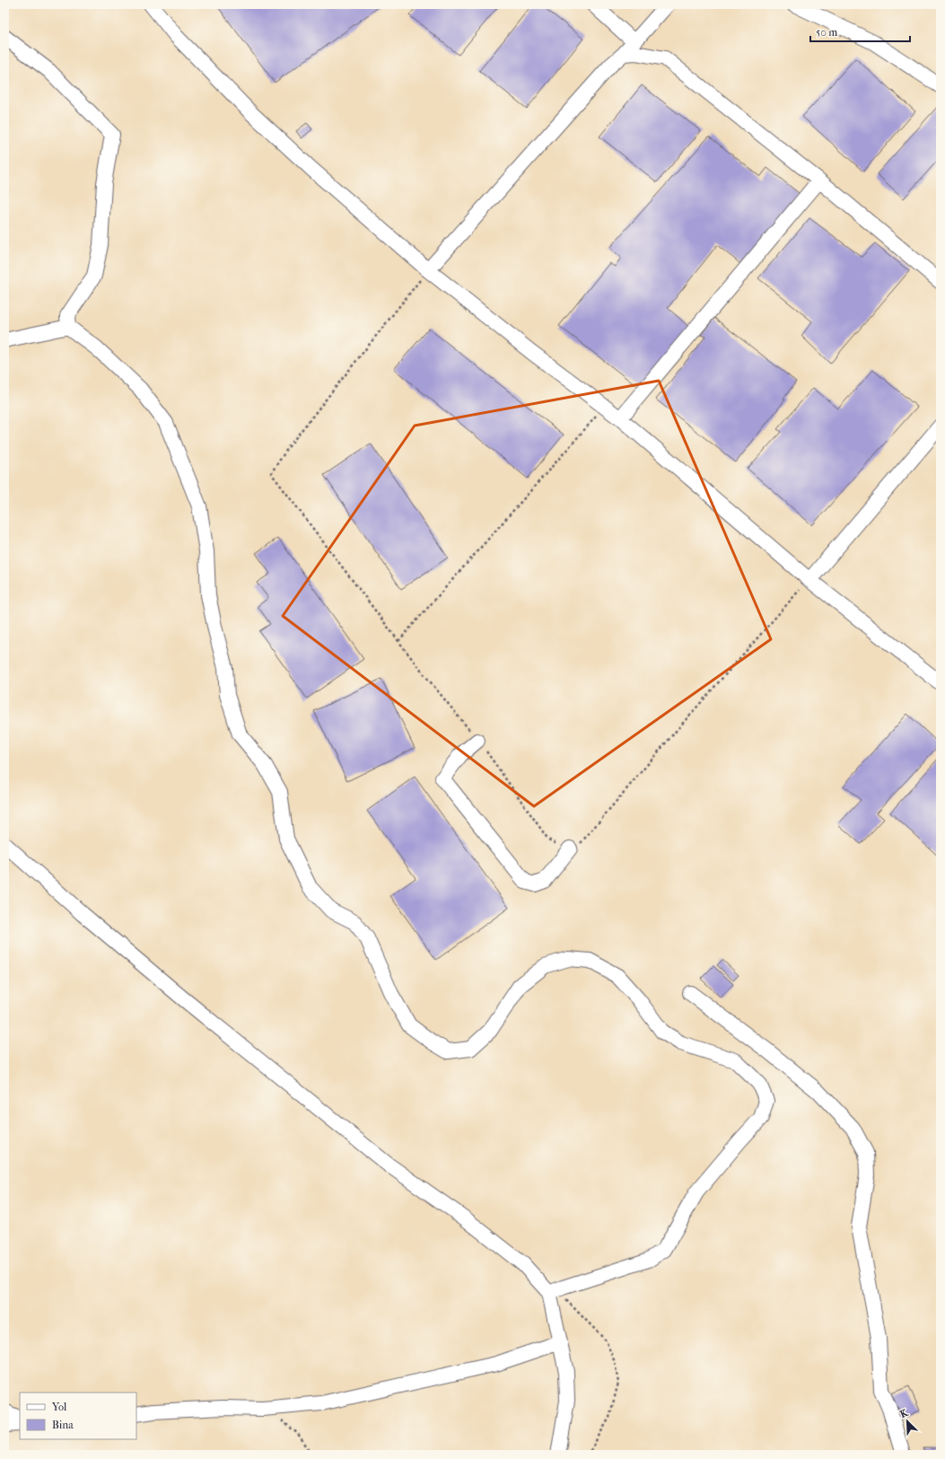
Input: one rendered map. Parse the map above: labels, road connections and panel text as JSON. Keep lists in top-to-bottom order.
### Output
{
  "legend": ["Yol", "Bina"],
  "scale_bar": "50 m",
  "north": "top left"
}
